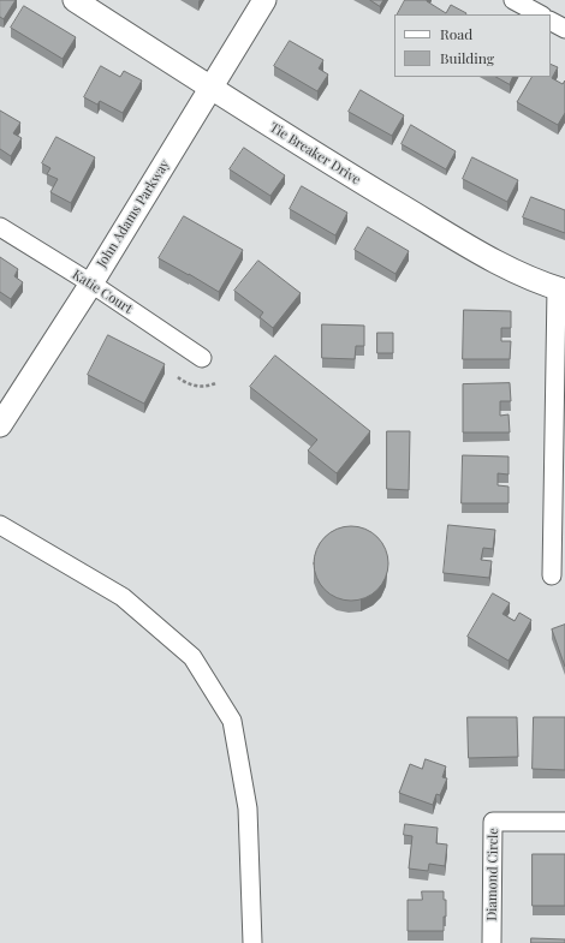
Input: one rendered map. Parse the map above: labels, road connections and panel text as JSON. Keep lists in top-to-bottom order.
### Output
{
  "streets": {
    "street": [
      "Tie Breaker Drive",
      "John Adams Parkway",
      "Katie Court",
      "Diamond Circle"
    ]
  },
  "crossings": [
    ["Tie Breaker Drive", "John Adams Parkway"],
    ["John Adams Parkway", "Katie Court"]
  ],
  "legend": ["Road", "Building"]
}
